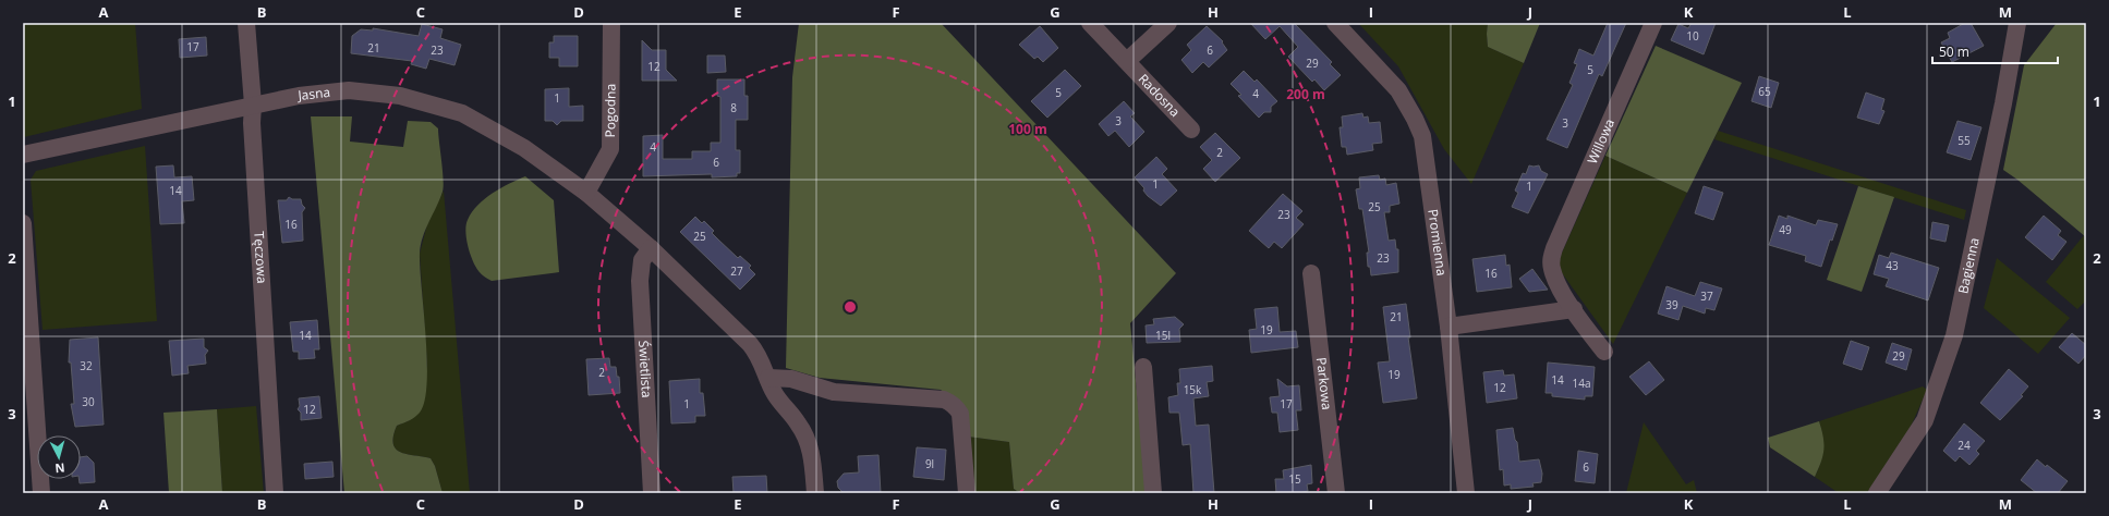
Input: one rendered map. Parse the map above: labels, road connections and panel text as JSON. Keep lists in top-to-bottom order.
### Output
{
  "streets": {
    "street": [
      "Jasna",
      "Radosna",
      "Pogodna",
      "Willowa",
      "Promienna",
      "Tęczowa",
      "Bagienna",
      "Świetlista",
      "Parkowa"
    ]
  },
  "crossings": [
    ["Jasna", "Pogodna"],
    ["Jasna", "Tęczowa"],
    ["Jasna", "Świetlista"]
  ],
  "house_numbers": [
    "10",
    "17",
    "21",
    "23",
    "6",
    "29",
    "12",
    "5",
    "65",
    "5",
    "4",
    "1",
    "8",
    "3",
    "3",
    "55",
    "4",
    "2",
    "6",
    "1",
    "1",
    "14",
    "25",
    "23",
    "16",
    "49",
    "25",
    "23",
    "43",
    "27",
    "16",
    "37",
    "39",
    "21",
    "19",
    "14",
    "15l",
    "29",
    "32",
    "2",
    "19",
    "14",
    "14a",
    "12",
    "15k",
    "30",
    "1",
    "17",
    "12",
    "24",
    "9l",
    "6",
    "15"
  ],
  "scale_bar": "50 m",
  "north": "bottom",
  "grid": {
    "columns": [
      "A",
      "B",
      "C",
      "D",
      "E",
      "F",
      "G",
      "H",
      "I",
      "J",
      "K",
      "L",
      "M"
    ],
    "rows": ["1", "2", "3"]
  },
  "rings": ["200 m", "100 m"]
}
